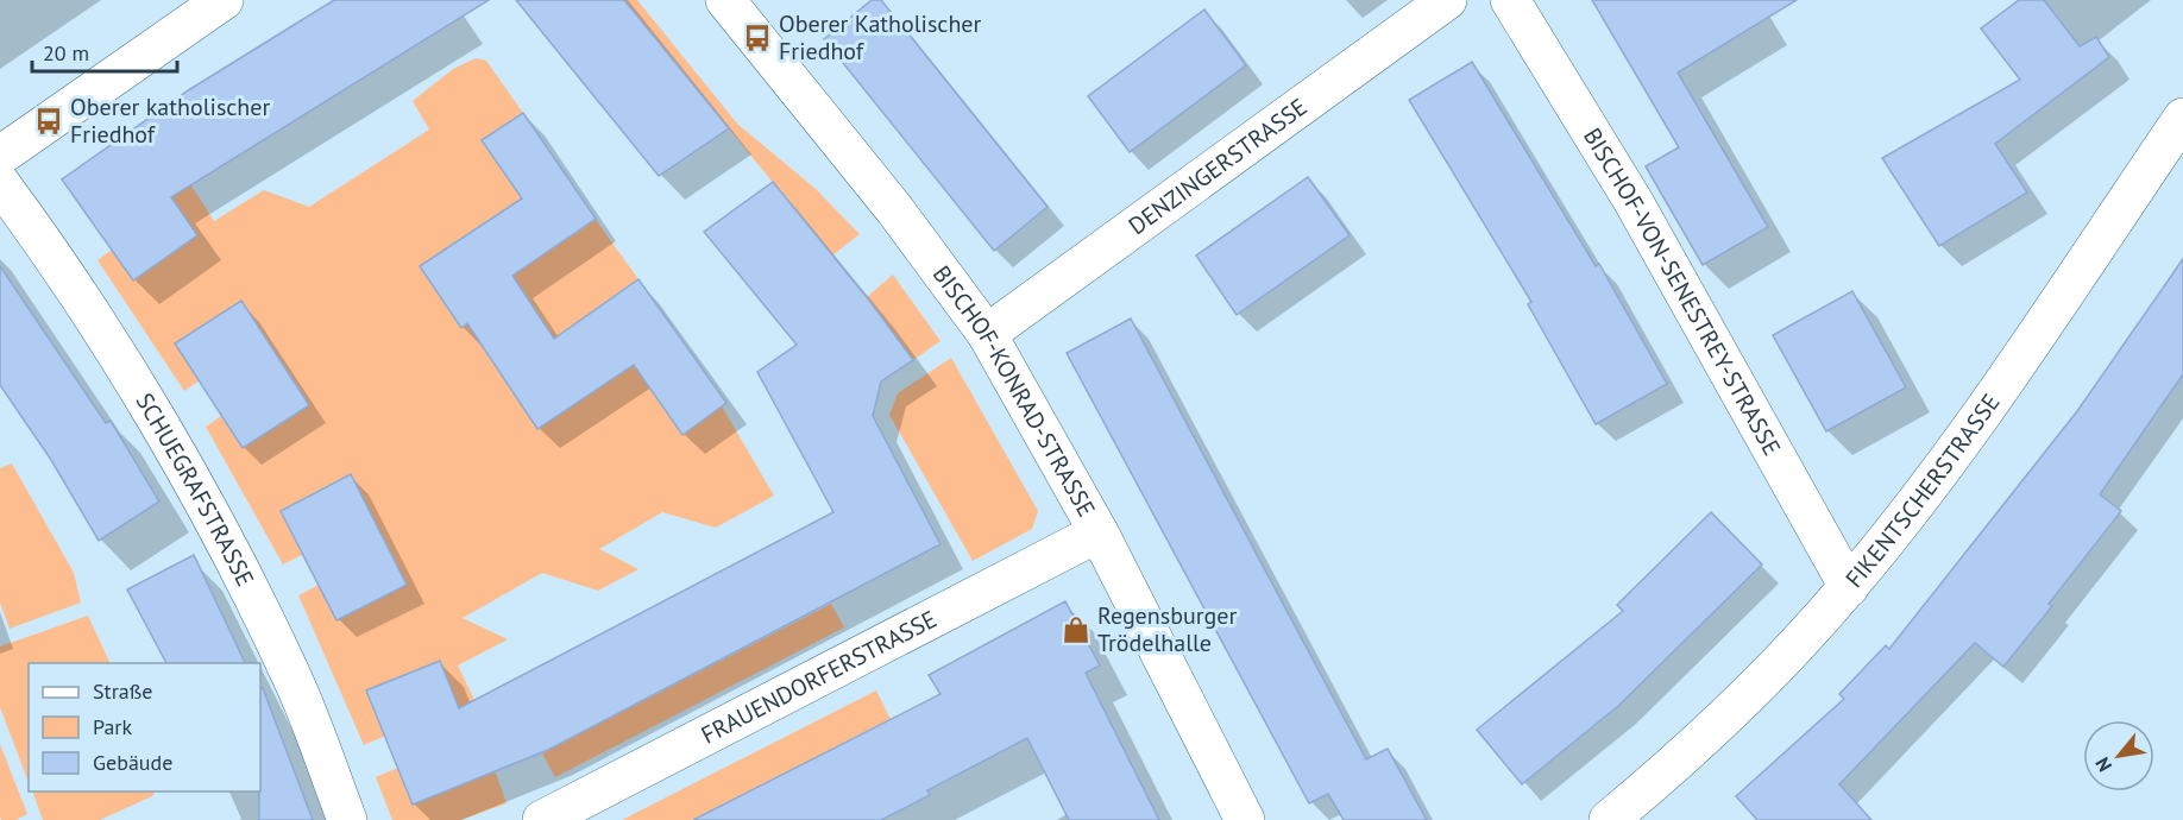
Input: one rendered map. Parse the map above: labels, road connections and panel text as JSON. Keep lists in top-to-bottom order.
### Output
{
  "streets": {
    "street": [
      "DENZINGERSTRASSE",
      "BISCHOF-VON-SENESTREY-STRASSE",
      "BISCHOF-KONRAD-STRASSE",
      "SCHUEGRAFSTRASSE",
      "FIKENTSCHERSTRASSE",
      "FRAUENDORFERSTRASSE"
    ]
  },
  "crossings": [
    ["DENZINGERSTRASSE", "BISCHOF-KONRAD-STRASSE"],
    ["BISCHOF-VON-SENESTREY-STRASSE", "FIKENTSCHERSTRASSE"],
    ["BISCHOF-KONRAD-STRASSE", "FRAUENDORFERSTRASSE"]
  ],
  "places": {
    "bus stop": ["Oberer Katholischer Friedhof", "Oberer katholischer Friedhof"],
    "shop": ["Regensburger Trödelhalle"]
  },
  "legend": ["Straße", "Park", "Gebäude"],
  "scale_bar": "20 m",
  "north": "bottom left"
}
